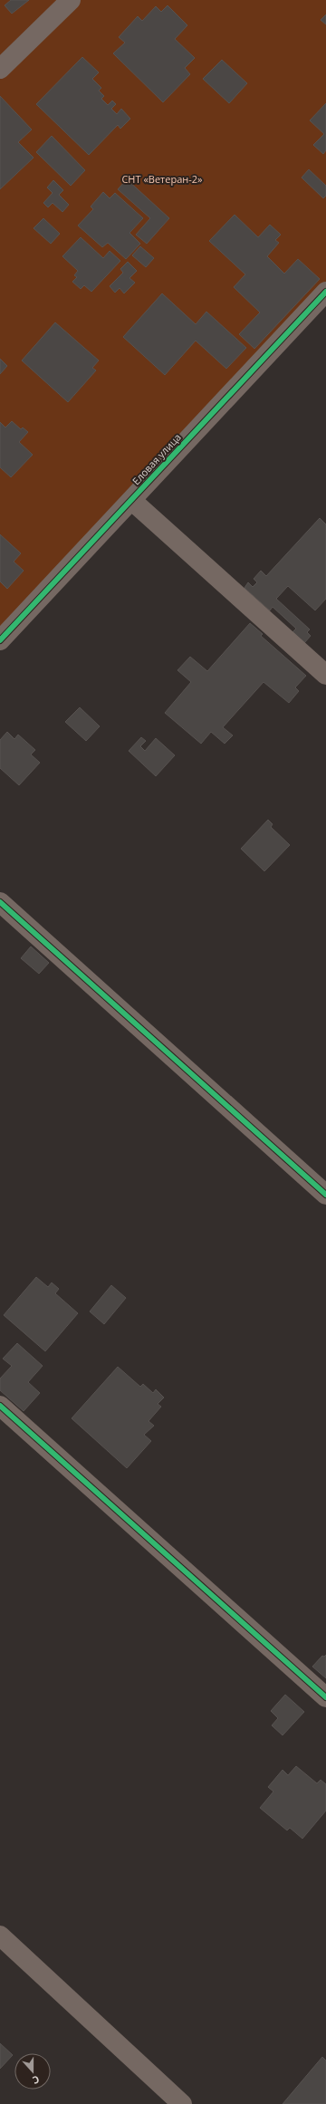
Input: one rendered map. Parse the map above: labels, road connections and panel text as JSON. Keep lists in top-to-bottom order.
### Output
{
  "streets": {
    "street": ["Еловая улица"]
  },
  "parks": ["СНТ «Ветеран-2»"],
  "north": "bottom"
}
